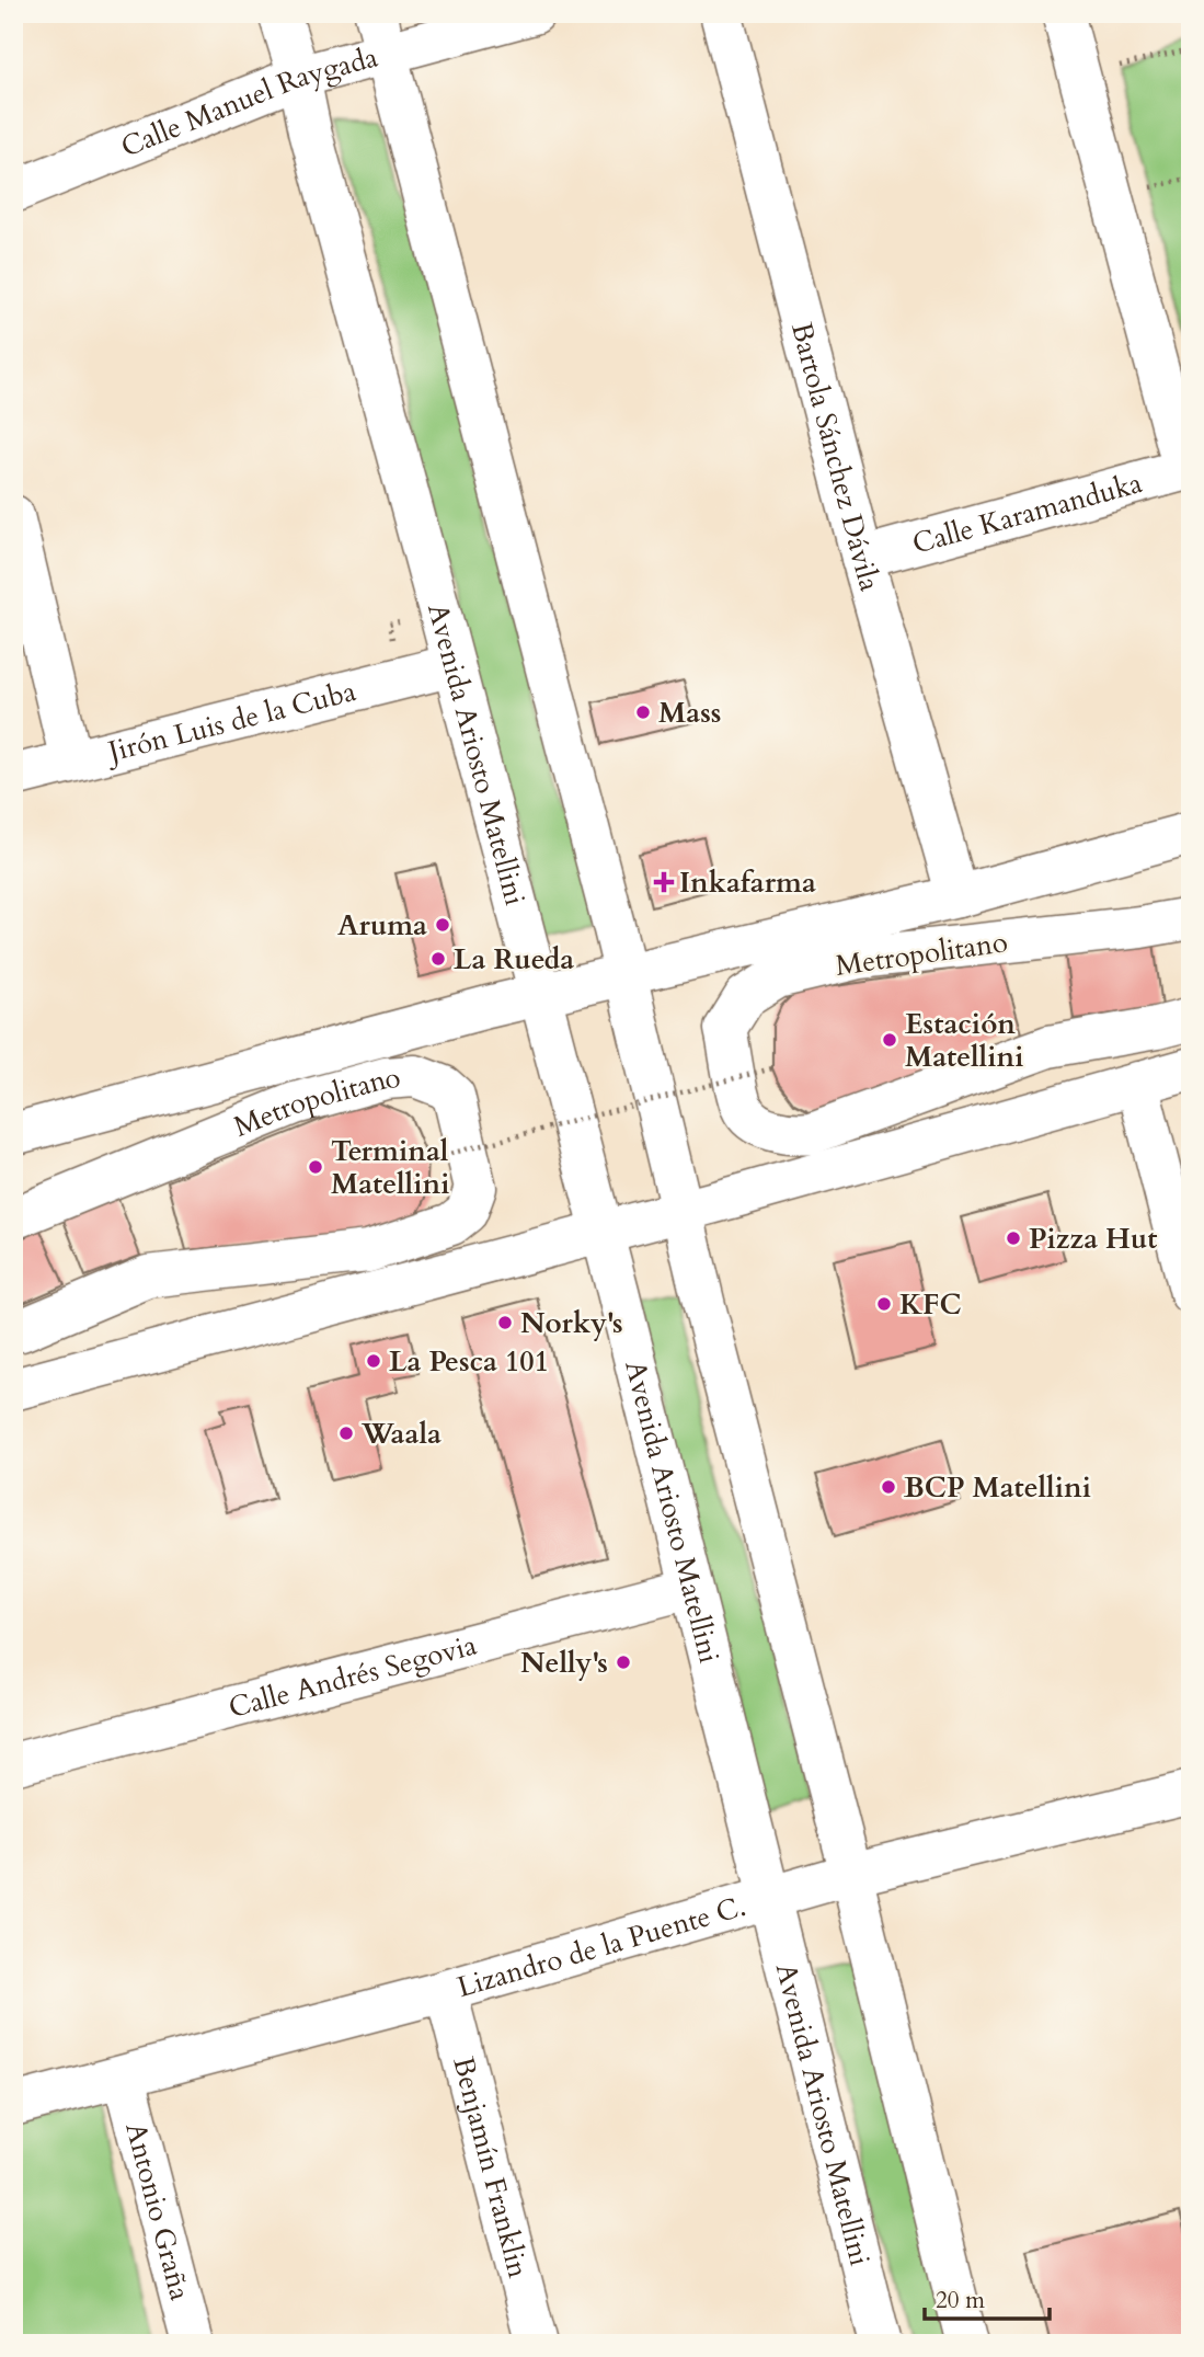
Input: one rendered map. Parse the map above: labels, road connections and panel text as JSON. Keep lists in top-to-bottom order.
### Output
{
  "streets": {
    "main road": [
      "Calle Manuel Raygada",
      "Bartola Sánchez Dávila",
      "Calle Karamanduka",
      "Jirón Luis de la Cuba",
      "Avenida Ariosto Matellini",
      "Metropolitano",
      "Calle Andrés Segovia",
      "Lizandro de la Puente C.",
      "Benjamín Franklin",
      "Antonio Graña"
    ]
  },
  "crossings": [
    ["Calle Manuel Raygada", "Avenida Ariosto Matellini"],
    ["Bartola Sánchez Dávila", "Calle Karamanduka"],
    ["Jirón Luis de la Cuba", "Avenida Ariosto Matellini"],
    ["Avenida Ariosto Matellini", "Calle Andrés Segovia"],
    ["Avenida Ariosto Matellini", "Lizandro de la Puente C."],
    ["Lizandro de la Puente C.", "Benjamín Franklin"],
    ["Lizandro de la Puente C.", "Antonio Graña"]
  ],
  "places": {
    "other": [
      "Mass",
      "Aruma",
      "La Rueda",
      "Estación Matellini",
      "Terminal Matellini",
      "Pizza Hut",
      "KFC",
      "Norky's",
      "La Pesca 101",
      "Waala",
      "BCP Matellini",
      "Nelly's"
    ],
    "health": ["Inkafarma"]
  },
  "scale_bar": "20 m"
}
